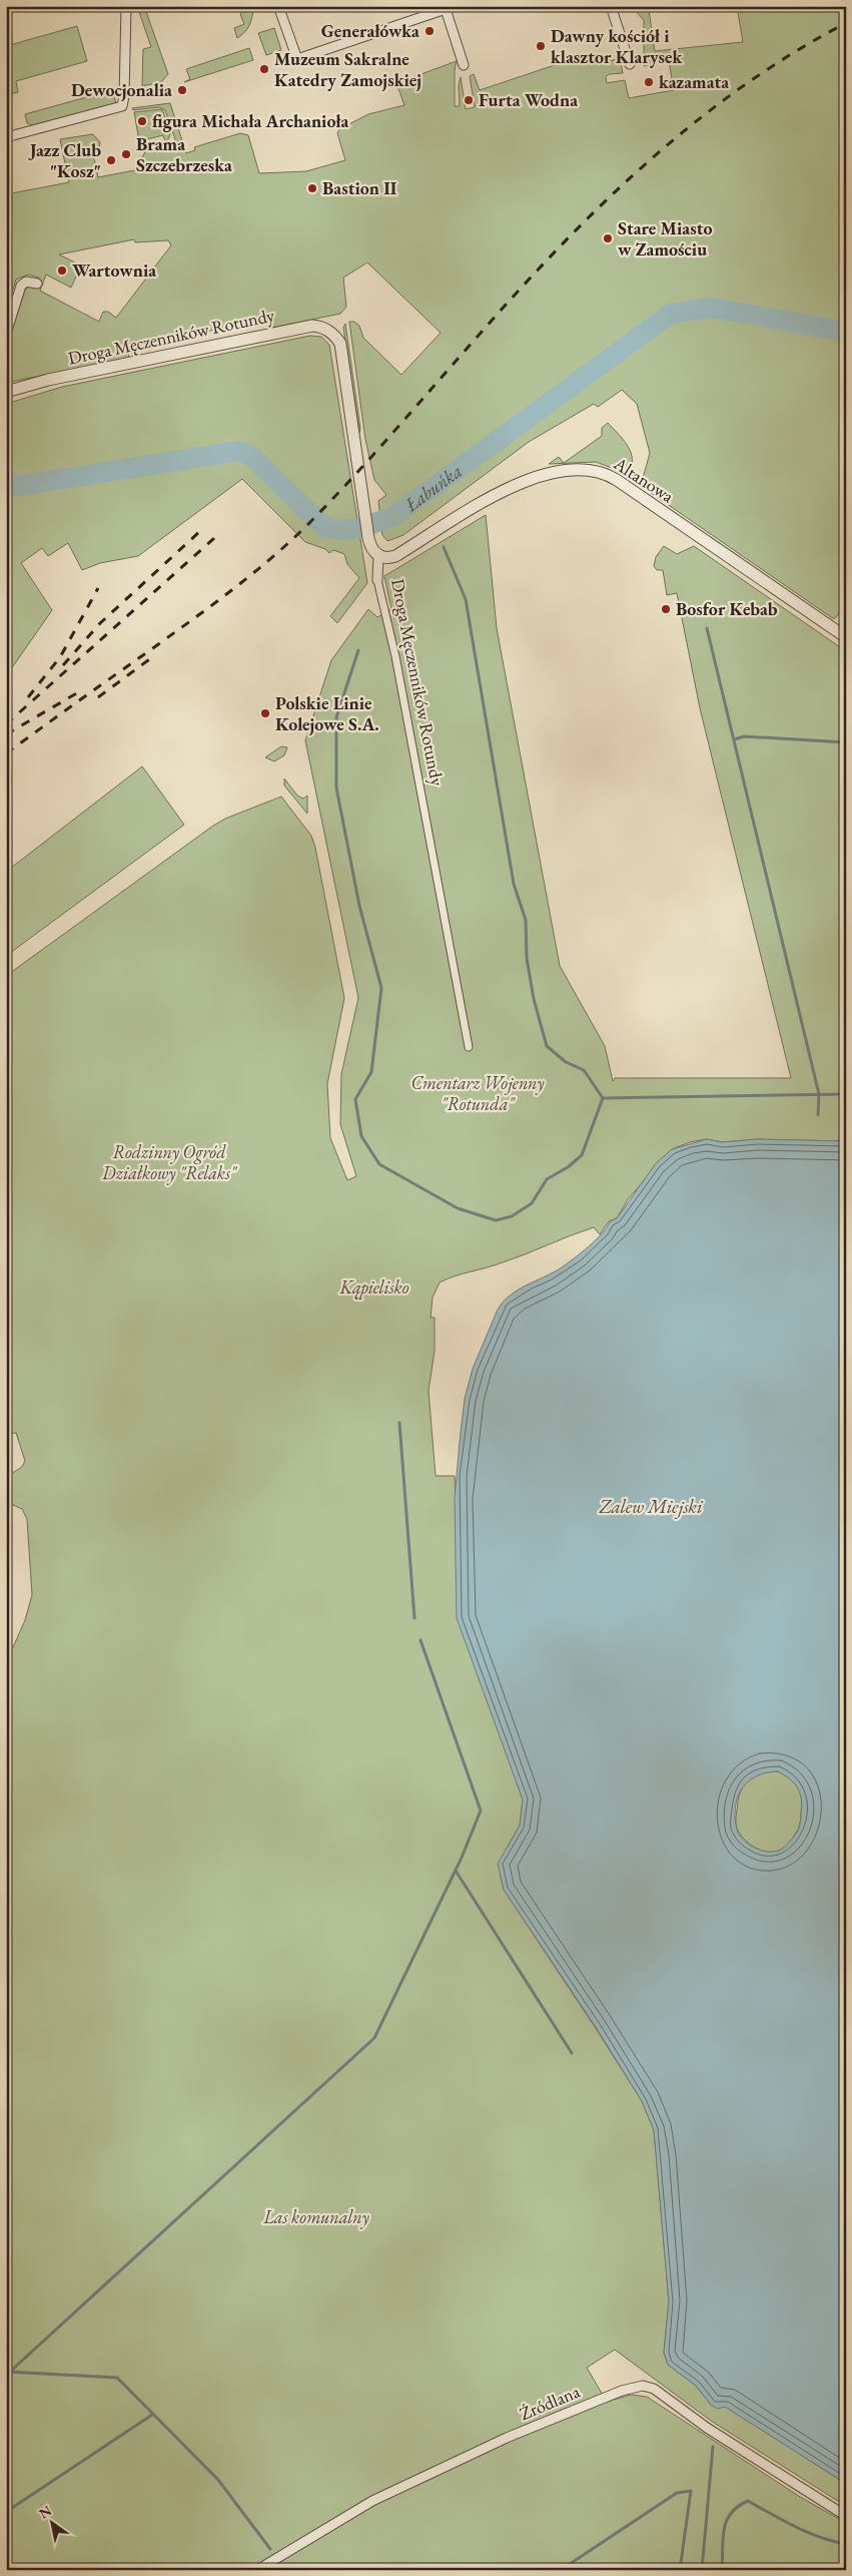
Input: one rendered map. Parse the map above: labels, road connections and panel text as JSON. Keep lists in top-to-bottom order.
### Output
{
  "streets": {
    "street": ["Droga Męczenników Rotundy", "Altanowa", "Źródlana"]
  },
  "crossings": [
    ["Droga Męczenników Rotundy", "Altanowa"]
  ],
  "water": ["Łabuńka", "Zalew Miejski"],
  "parks": [
    "Cmentarz Wojenny \"Rotunda\"",
    "Rodzinny Ogród Działkowy \"Relaks\"",
    "Kąpielisko",
    "Las komunalny"
  ],
  "places": [
    "Generałówka",
    "Dawny kościół i klasztor Klarysek",
    "Muzeum Sakralne Katedry Zamojskiej",
    "kazamata",
    "Dewocjonalia",
    "Furta Wodna",
    "figura Michała Archanioła",
    "Brama Szczebrzeska",
    "Jazz Club \"Kosz\"",
    "Bastion II",
    "Stare Miasto w Zamościu",
    "Wartownia",
    "Bosfor Kebab",
    "Polskie Linie Kolejowe S.A."
  ],
  "north": "top left"
}
